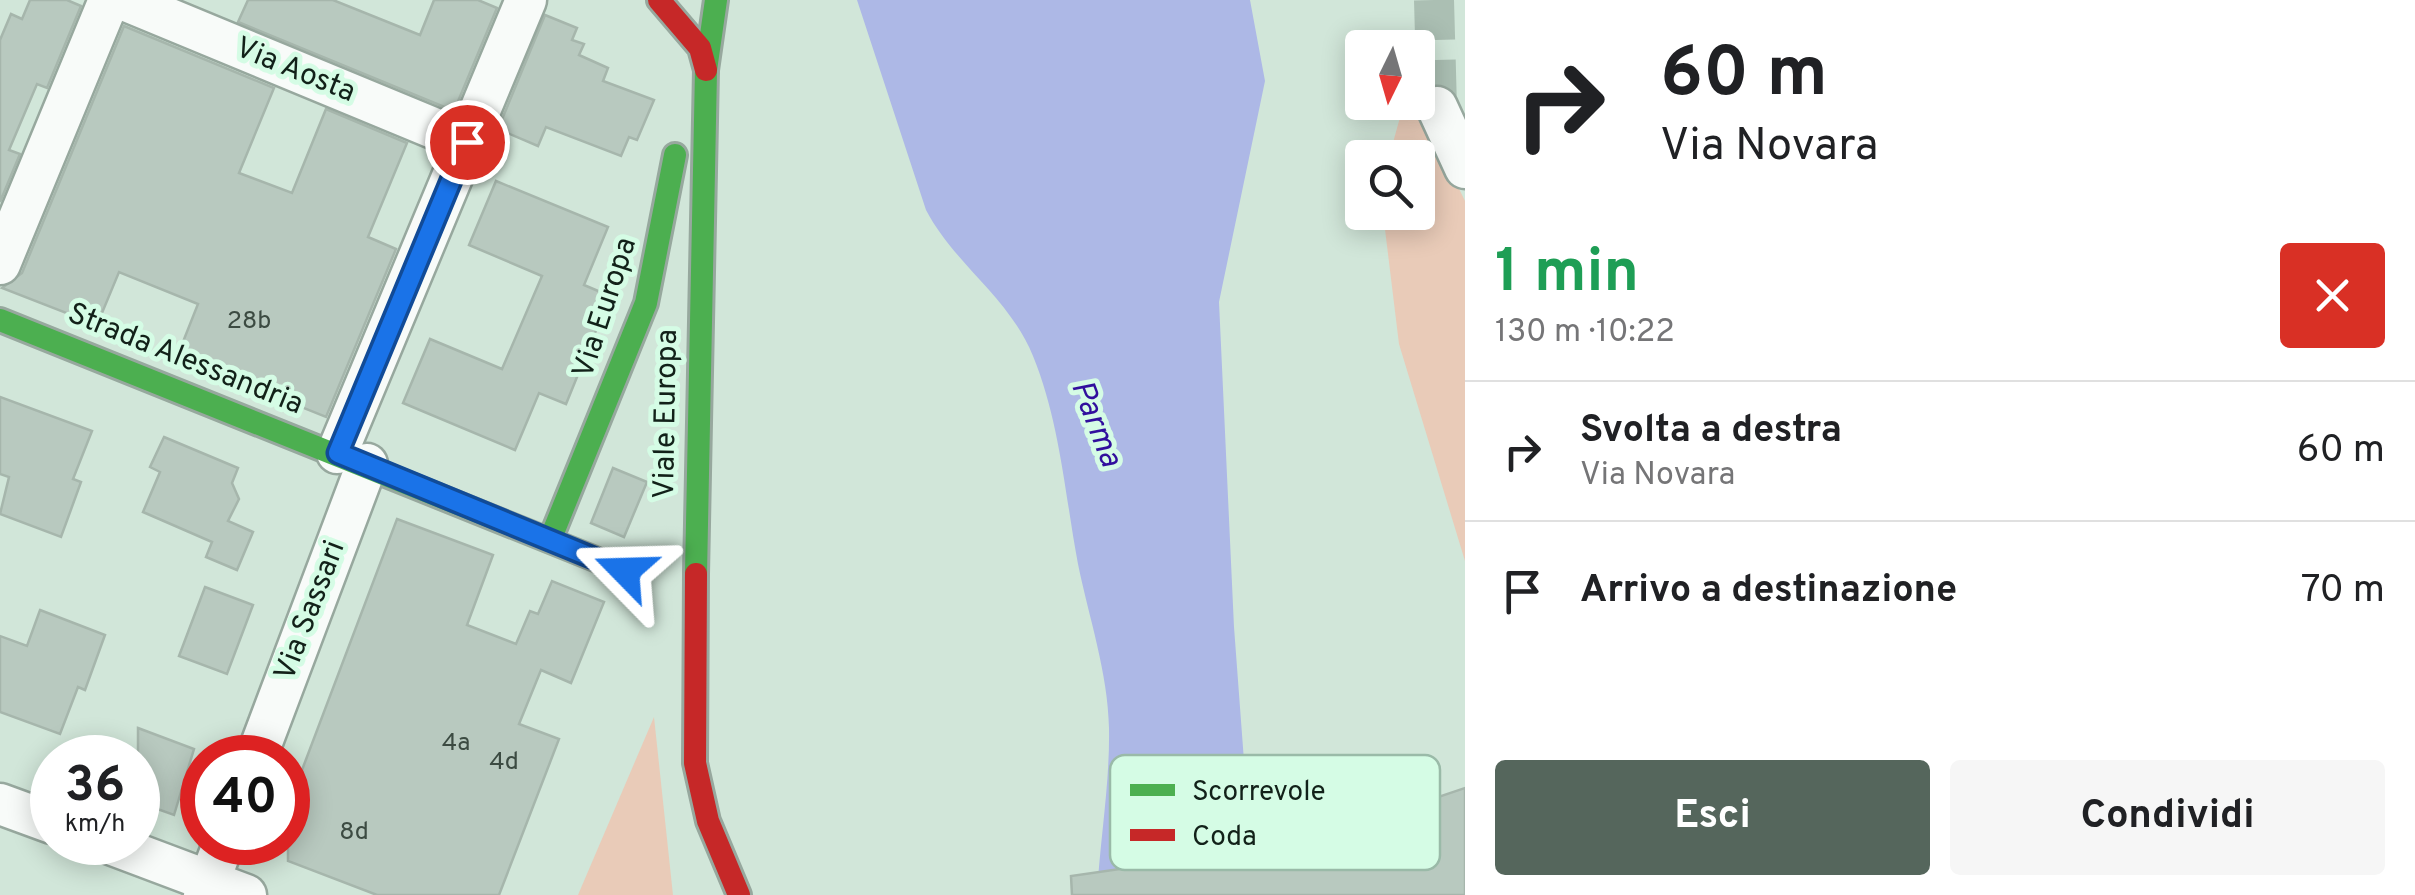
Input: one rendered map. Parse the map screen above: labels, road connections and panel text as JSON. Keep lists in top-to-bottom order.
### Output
{
  "streets": {
    "street": [
      "Via Aosta",
      "Via Europa",
      "Strada Alessandria",
      "Viale Europa",
      "Via Sassari"
    ]
  },
  "crossings": [
    ["Via Aosta", "Via Sassari"],
    ["Via Europa", "Strada Alessandria"],
    ["Strada Alessandria", "Via Sassari"]
  ],
  "water": ["Parma"],
  "house_numbers": [
    "28b",
    "4a",
    "4d",
    "8d"
  ],
  "legend": ["Scorrevole", "Coda"],
  "north": "bottom",
  "page": {
    "turn": ["60 m", "Via Novara"],
    "heading": ["1 min", "130 m · 10:22"],
    "list": [
      {
        "name": "Svolta a destra",
        "note": "Via Novara",
        "value": "60 m"
      },
      {
        "name": "Arrivo a destinazione",
        "value": "70 m"
      }
    ],
    "speed": "36 km/h",
    "limit": "40",
    "buttons": ["Esci", "Condividi"]
  }
}
